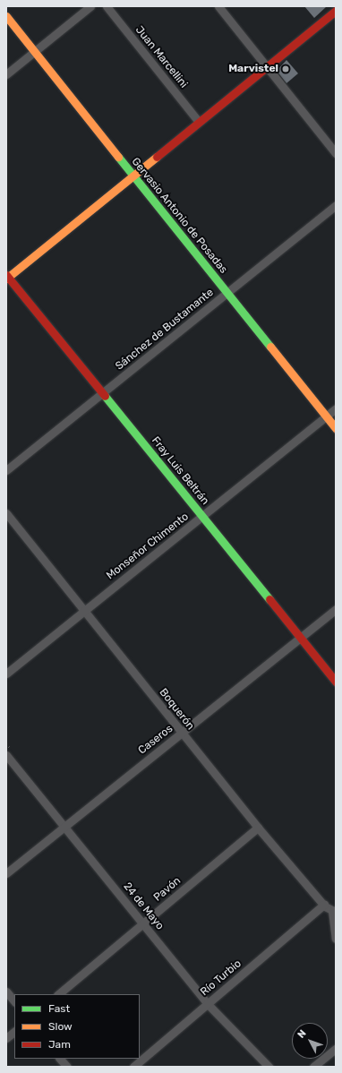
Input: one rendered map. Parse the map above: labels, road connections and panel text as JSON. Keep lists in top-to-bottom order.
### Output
{
  "streets": {
    "street": [
      "Juan Marcellini",
      "Gervasio Antonio de Posadas",
      "Sánchez de Bustamante",
      "Fray Luis Beltrán",
      "Monseñor Chimento",
      "Boquerón",
      "Caseros",
      "Pavón",
      "24 de Mayo",
      "Río Turbio"
    ]
  },
  "crossings": [
    ["Gervasio Antonio de Posadas", "Sánchez de Bustamante"],
    ["Gervasio Antonio de Posadas", "Monseñor Chimento"],
    ["Sánchez de Bustamante", "Fray Luis Beltrán"],
    ["Fray Luis Beltrán", "Monseñor Chimento"],
    ["Fray Luis Beltrán", "Caseros"],
    ["Monseñor Chimento", "Boquerón"],
    ["Boquerón", "Caseros"],
    ["Boquerón", "Pavón"],
    ["Boquerón", "Río Turbio"],
    ["Caseros", "24 de Mayo"],
    ["Pavón", "24 de Mayo"],
    ["24 de Mayo", "Río Turbio"]
  ],
  "places": ["Marvistel"],
  "legend": ["Fast", "Slow", "Jam"],
  "north": "top left"
}
